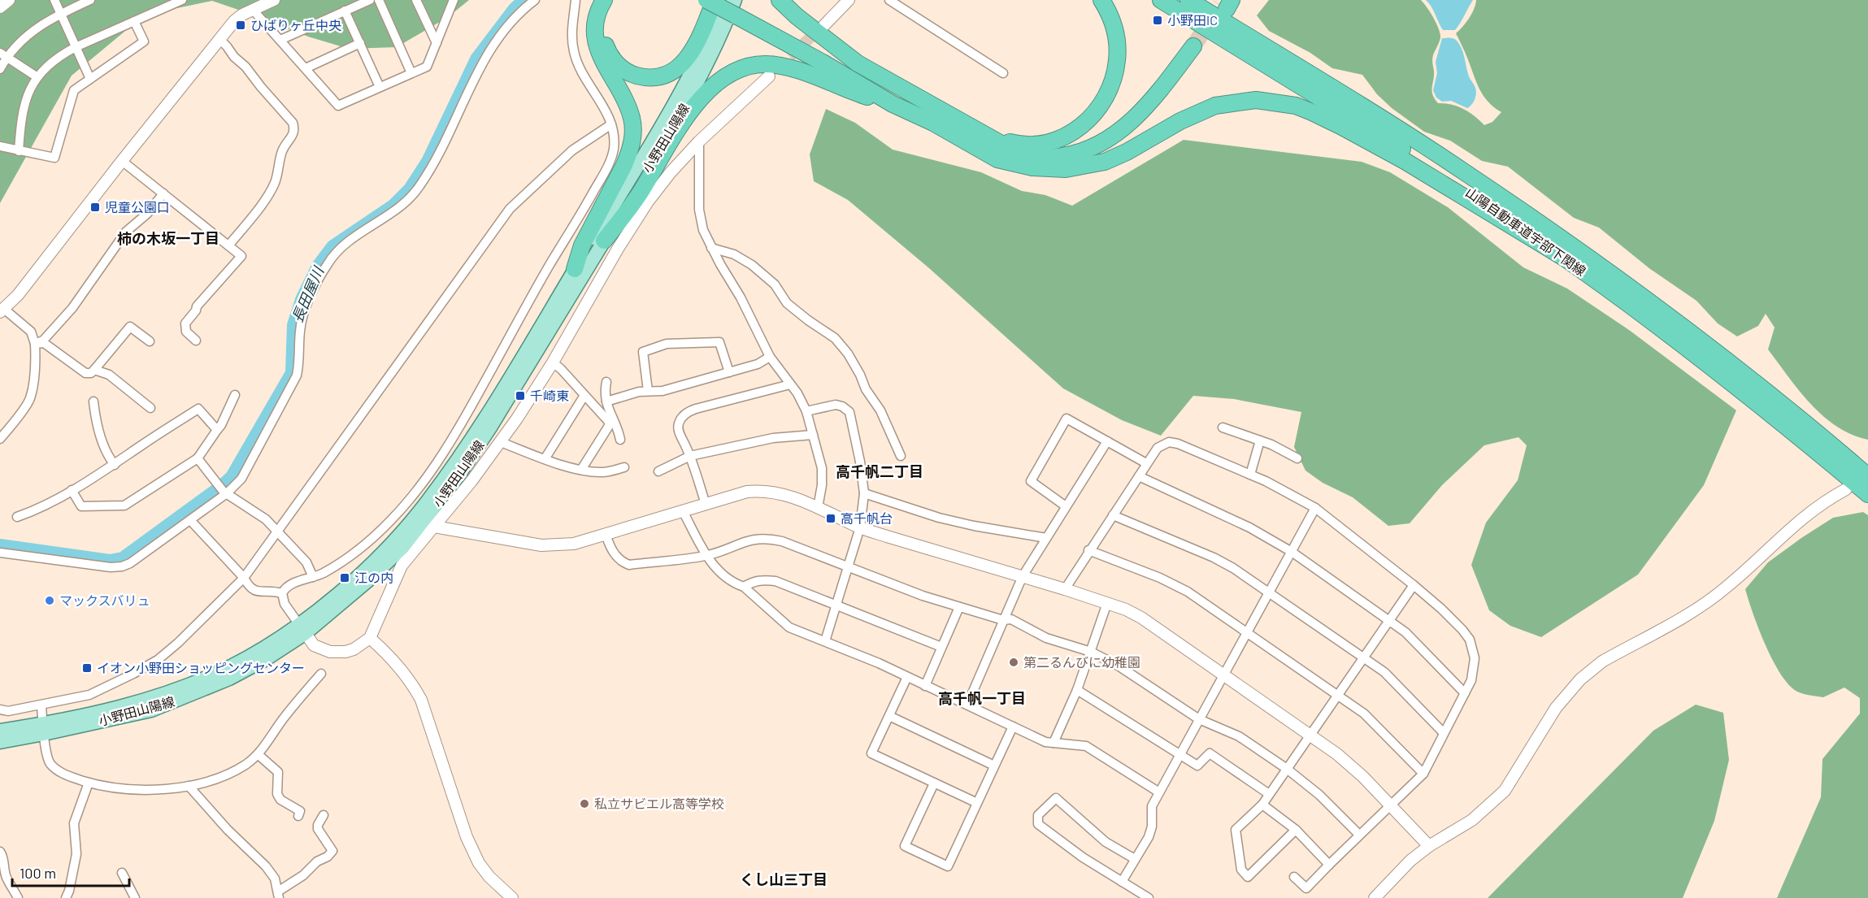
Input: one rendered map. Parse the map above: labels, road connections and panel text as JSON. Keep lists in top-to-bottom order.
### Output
{
  "streets": {
    "highway": ["山陽自動車道宇部下関線"],
    "main road": ["小野田山陽線"]
  },
  "districts": [
    "柿の木坂一丁目",
    "高千帆二丁目",
    "高千帆一丁目",
    "くし山三丁目"
  ],
  "water": ["長田屋川"],
  "places": {
    "transit": [
      "小野田IC",
      "ひばりヶ丘中央",
      "児童公園口",
      "千崎東",
      "高千帆台",
      "江の内",
      "イオン小野田ショッピングセンター"
    ],
    "other": ["マックスバリュ", "第二るんびに幼稚園", "私立サビエル高等学校"]
  },
  "scale_bar": "100 m"
}
